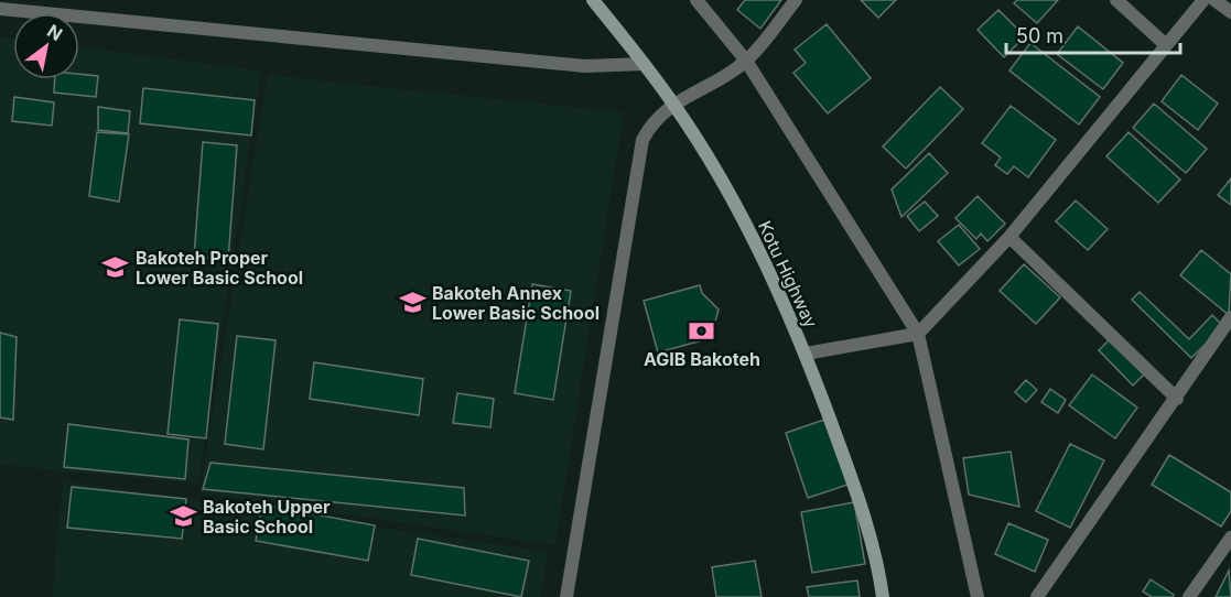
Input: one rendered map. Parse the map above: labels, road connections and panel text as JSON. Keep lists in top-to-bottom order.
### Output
{
  "streets": {
    "street": ["Kotu Highway"]
  },
  "places": {
    "school or university": ["Bakoteh Proper Lower Basic School", "Bakoteh Annex Lower Basic School", "Bakoteh Upper Basic School"],
    "bank": ["AGIB Bakoteh"]
  },
  "scale_bar": "50 m",
  "north": "top right"
}
